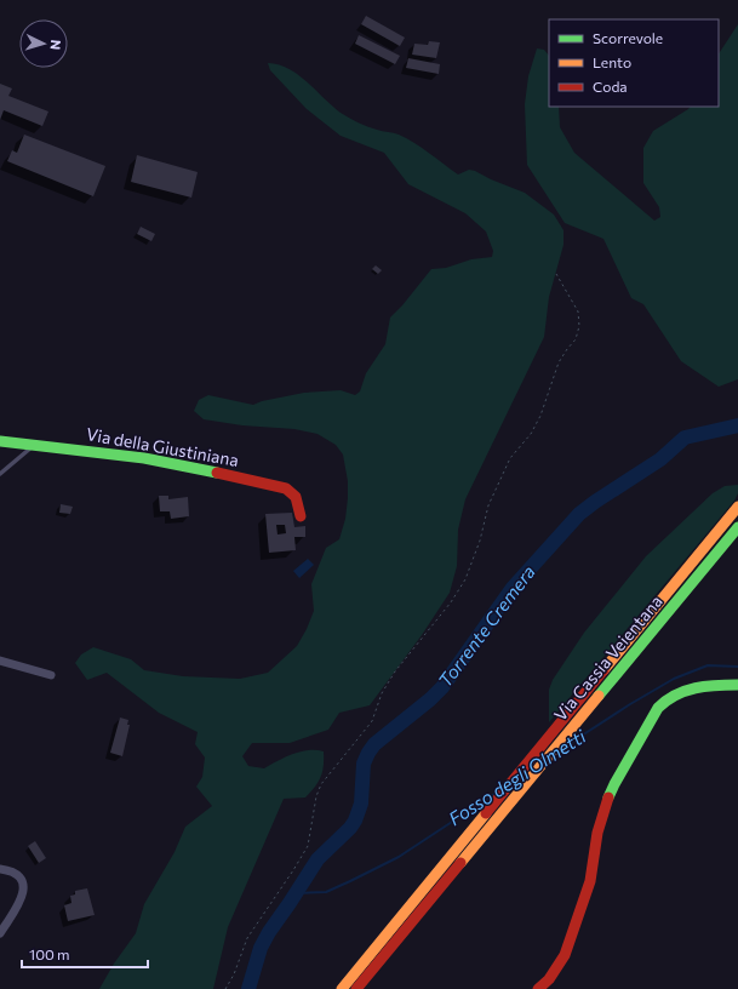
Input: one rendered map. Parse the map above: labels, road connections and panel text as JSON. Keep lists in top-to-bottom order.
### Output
{
  "streets": {
    "main road": ["Via della Giustiniana", "Via Cassia Veientana"]
  },
  "water": ["Torrente Cremera", "Fosso degli Olmetti"],
  "legend": ["Scorrevole", "Lento", "Coda"],
  "scale_bar": "100 m",
  "north": "right"
}
